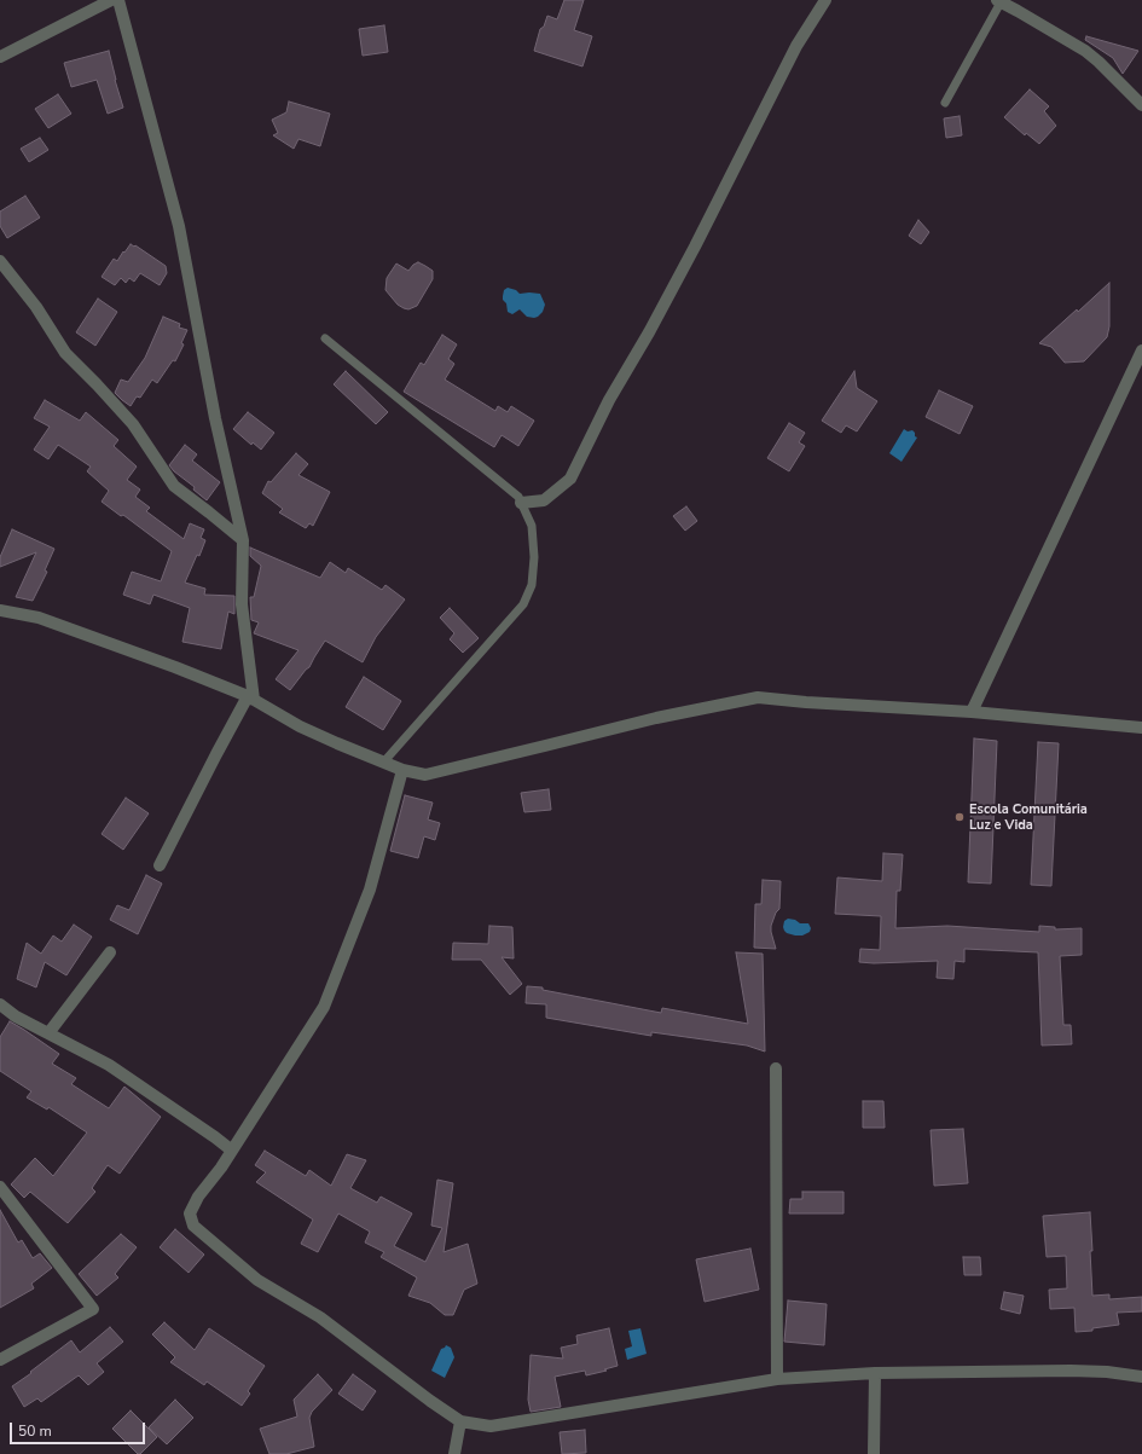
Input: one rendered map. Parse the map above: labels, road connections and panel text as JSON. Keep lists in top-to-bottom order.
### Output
{
  "places": ["Escola Comunitária Luz e Vida"],
  "scale_bar": "50 m"
}
